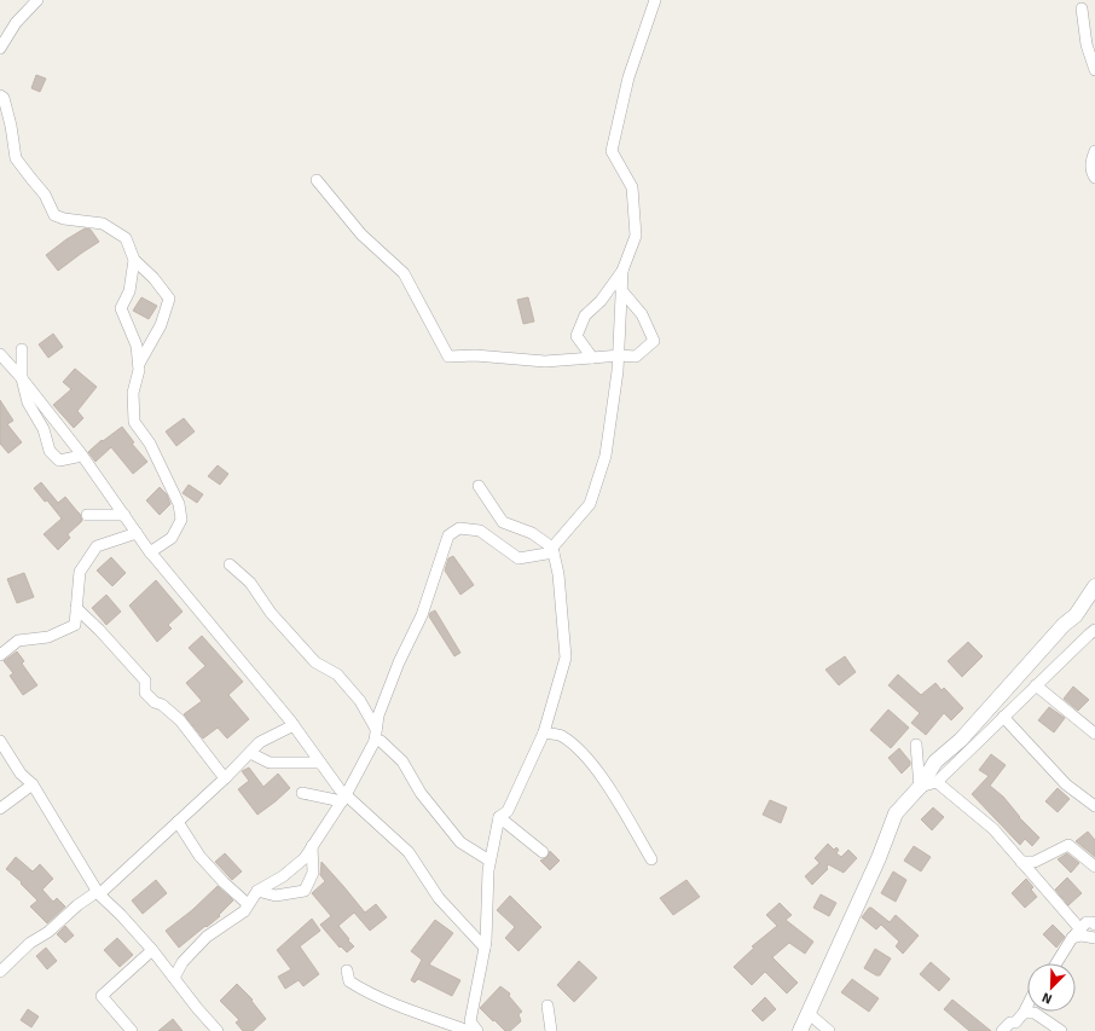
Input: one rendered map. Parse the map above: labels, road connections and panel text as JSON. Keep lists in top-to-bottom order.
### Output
{
  "north": "bottom left"
}
